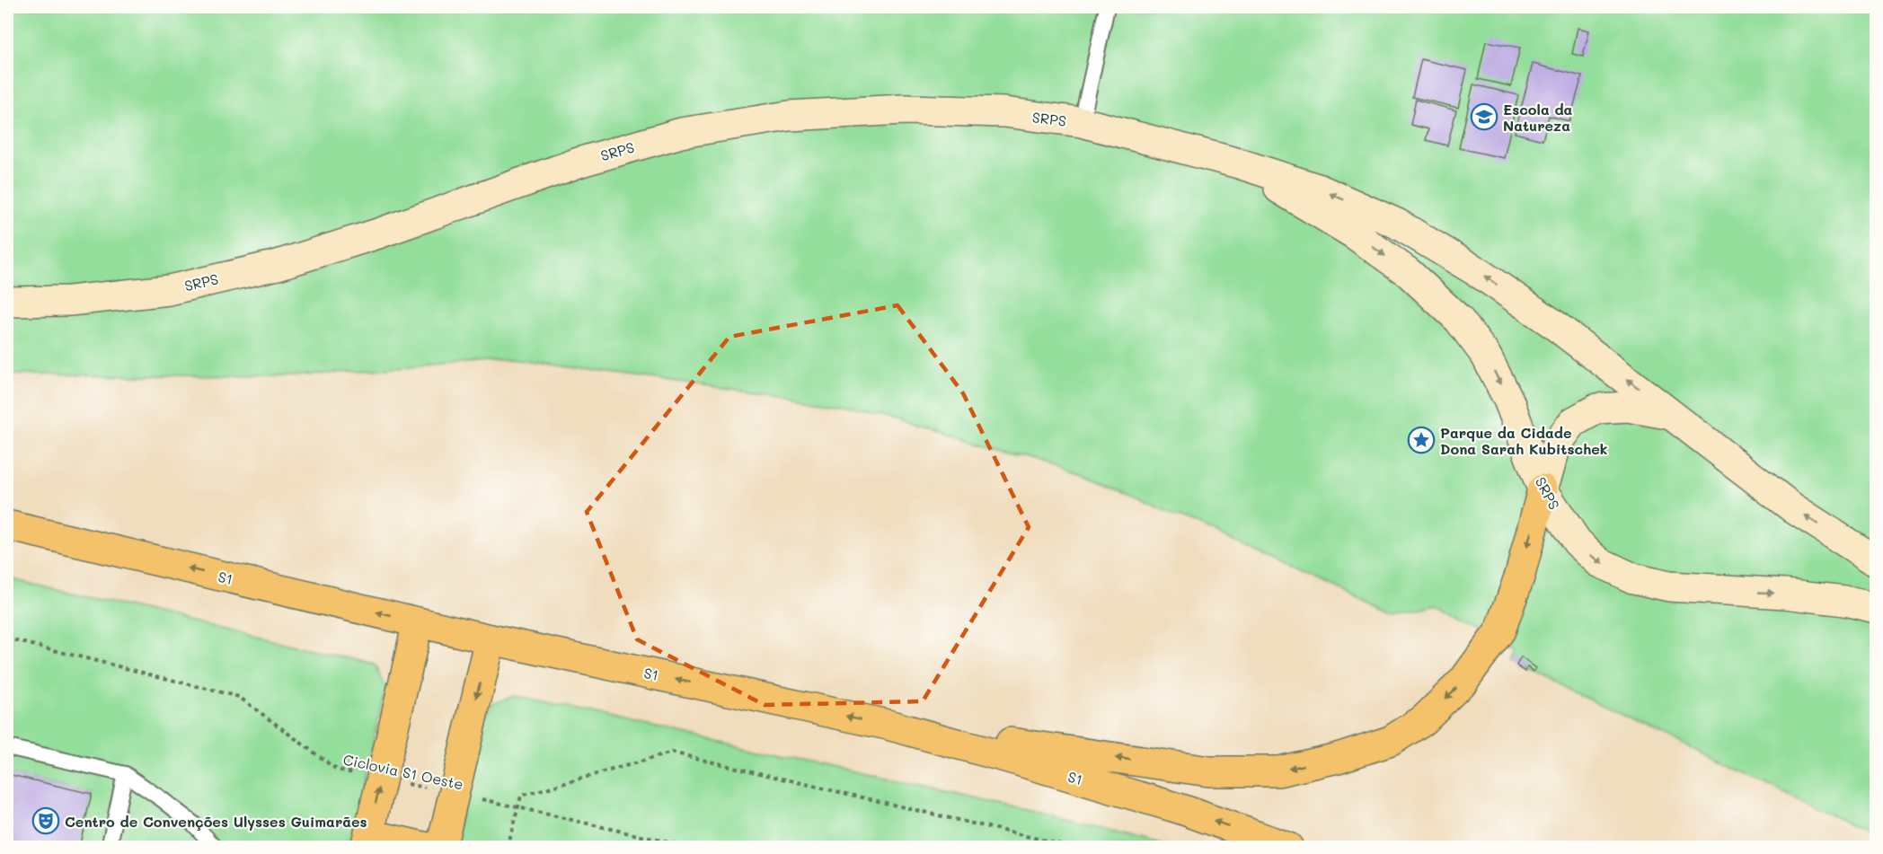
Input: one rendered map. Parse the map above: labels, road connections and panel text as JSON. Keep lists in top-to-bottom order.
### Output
{
  "streets": {
    "highway": ["S1"],
    "main road": ["SRPS"],
    "path": ["Ciclovia S1 Oeste"]
  },
  "one_way": ["S1"],
  "places": {
    "school or university": ["Escola da Natureza"],
    "place": ["Parque da Cidade Dona Sarah Kubitschek"],
    "theatre": ["Centro de Convenções Ulysses Guimarães"]
  }
}
